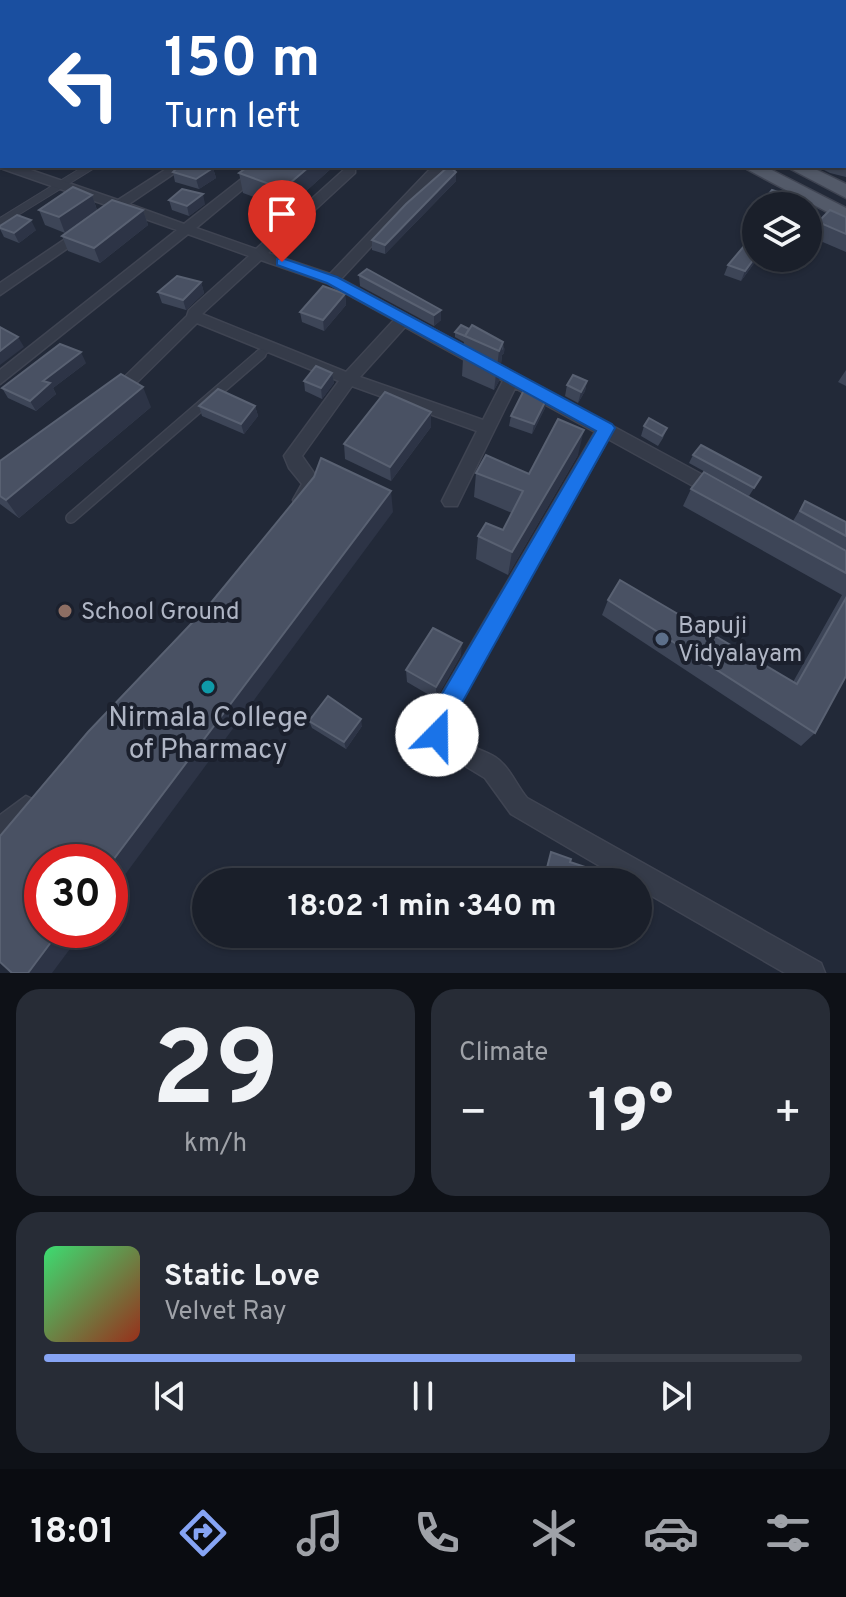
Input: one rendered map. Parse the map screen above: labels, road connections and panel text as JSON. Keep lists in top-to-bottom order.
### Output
{
  "places": ["School Ground", "Bapuji Vidyalayam", "Nirmala College of Pharmacy"],
  "page": {
    "turn": ["150 m", "Turn left"],
    "limit": "30",
    "trip": "18:02 · 1 min · 340 m",
    "tile": [
      ["29", "km/h"],
      "Climate"
    ],
    "heat": ["−", "19°", "+"],
    "song": ["Static Love", "Velvet Ray"],
    "tabs": "18:01"
  }
}
